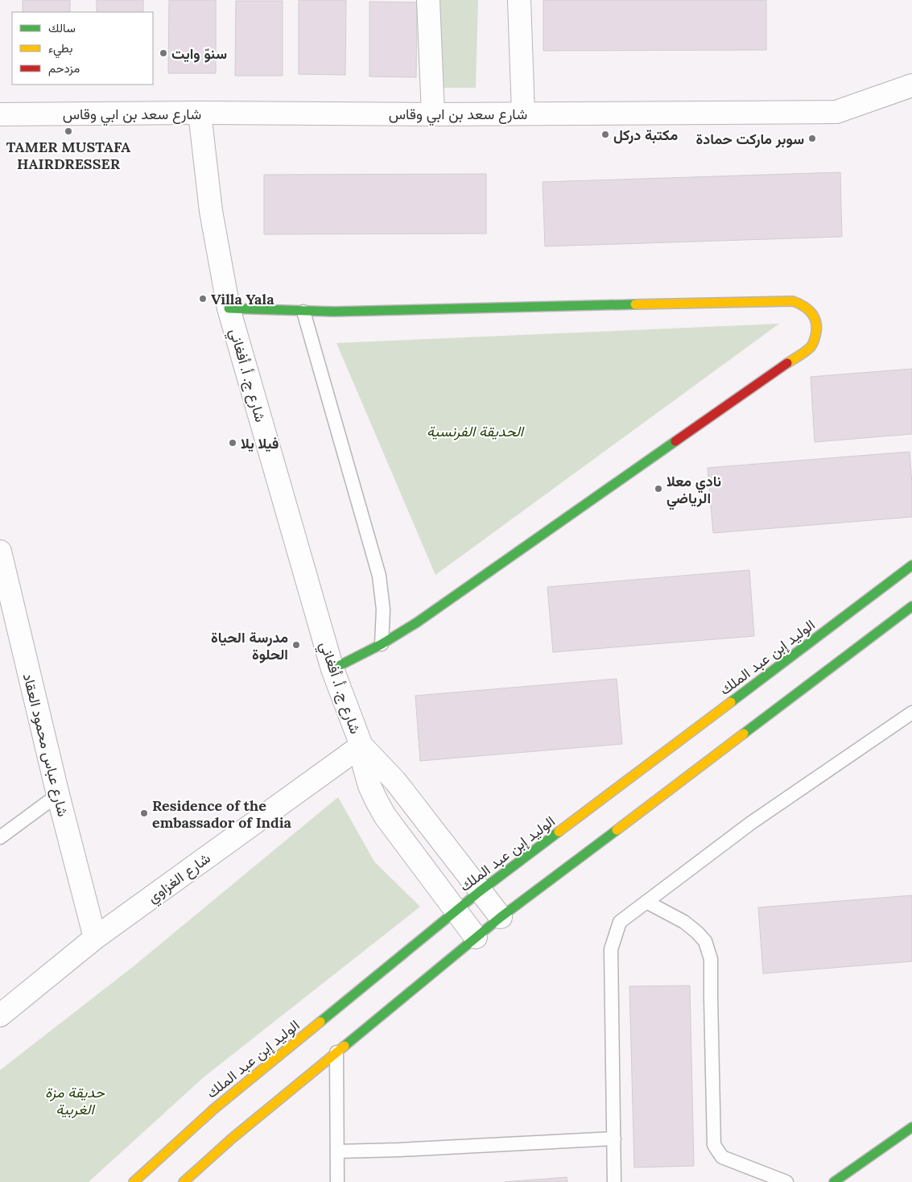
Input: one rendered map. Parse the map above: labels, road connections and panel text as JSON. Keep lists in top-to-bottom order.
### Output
{
  "streets": {
    "main road": ["الوليد إبن عبد الملك"],
    "street": [
      "شارع سعد بن ابي وقاس",
      "شارع ج. أ. أفغاني",
      "شارع عباس محمود العقاد",
      "شارع الغزاوي"
    ]
  },
  "crossings": [
    ["شارع سعد بن ابي وقاس", "شارع ج. أ. أفغاني"],
    ["شارع ج. أ. أفغاني", "الوليد إبن عبد الملك"],
    ["شارع ج. أ. أفغاني", "شارع الغزاوي"],
    ["شارع عباس محمود العقاد", "شارع الغزاوي"]
  ],
  "parks": ["الحديقة الفرنسية", "حديقة مزة الغربية"],
  "places": [
    "سنوّ وايت",
    "TAMER MUSTAFA HAIRDRESSER",
    "مكتبة دركل",
    "سوبر ماركت حمادة",
    "Villa Yala",
    "فيلا يلا",
    "نادي معلا الرياضي",
    "مدرسة الحياة الحلوة",
    "Residence of the embassador of India"
  ],
  "legend": ["سالك", "بطيء", "مزدحم"]
}
